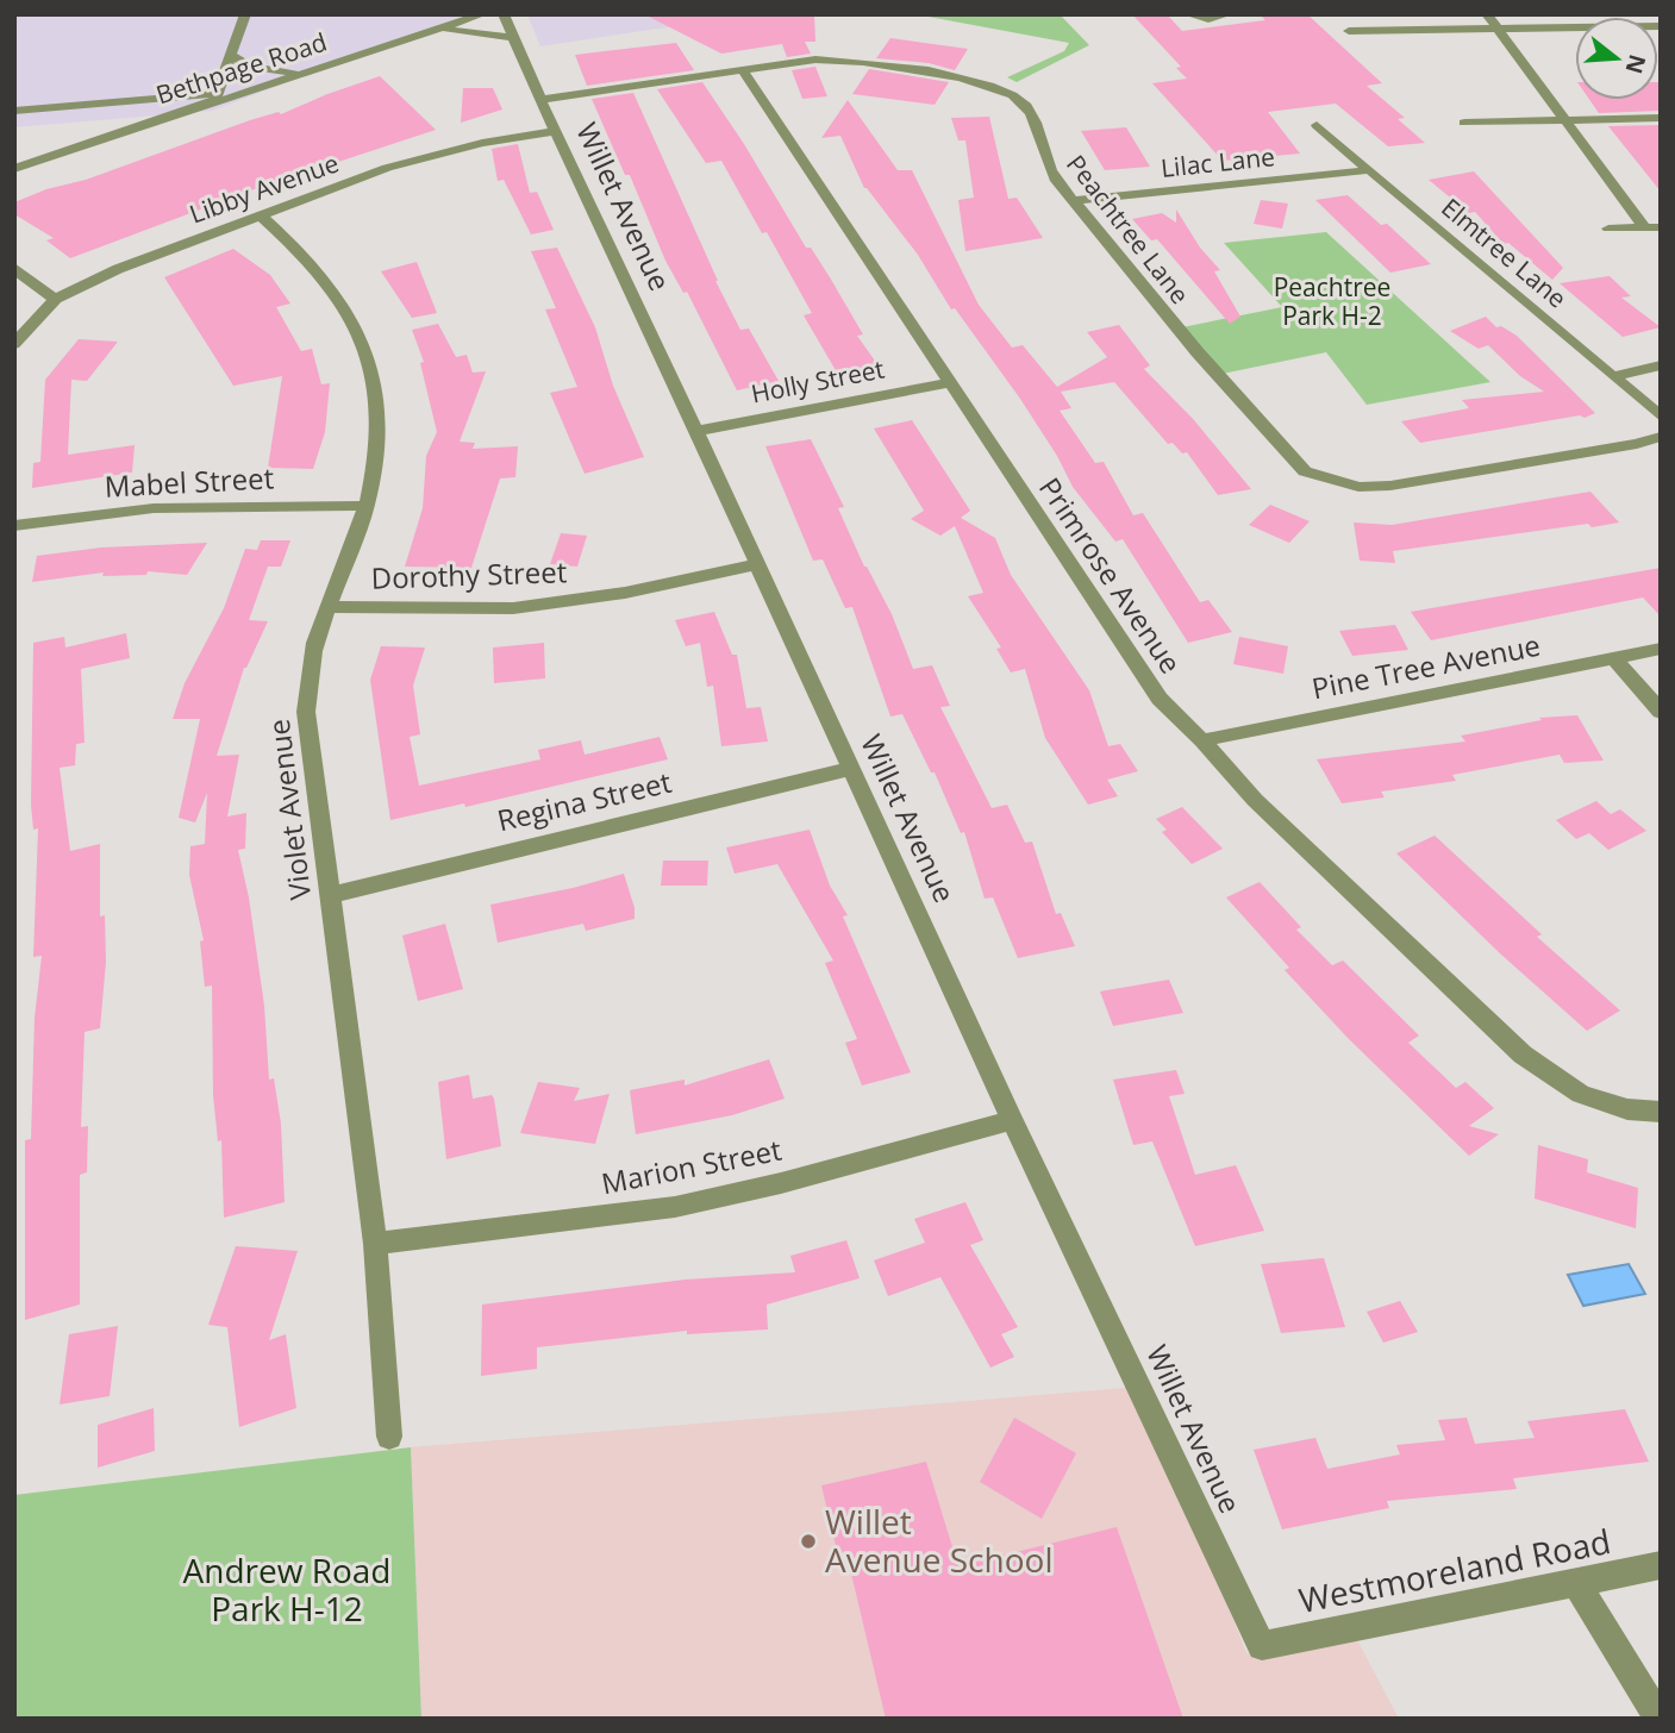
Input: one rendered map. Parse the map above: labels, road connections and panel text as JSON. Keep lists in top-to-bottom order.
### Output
{
  "streets": {
    "street": [
      "Bethpage Road",
      "Lilac Lane",
      "Libby Avenue",
      "Willet Avenue",
      "Peachtree Lane",
      "Elmtree Lane",
      "Holly Street",
      "Mabel Street",
      "Dorothy Street",
      "Primrose Avenue",
      "Pine Tree Avenue",
      "Regina Street",
      "Violet Avenue",
      "Marion Street",
      "Westmoreland Road"
    ]
  },
  "crossings": [
    ["Lilac Lane", "Peachtree Lane"],
    ["Lilac Lane", "Elmtree Lane"],
    ["Libby Avenue", "Willet Avenue"],
    ["Libby Avenue", "Violet Avenue"],
    ["Willet Avenue", "Peachtree Lane"],
    ["Willet Avenue", "Holly Street"],
    ["Willet Avenue", "Dorothy Street"],
    ["Willet Avenue", "Regina Street"],
    ["Willet Avenue", "Marion Street"],
    ["Willet Avenue", "Westmoreland Road"],
    ["Peachtree Lane", "Primrose Avenue"],
    ["Holly Street", "Primrose Avenue"],
    ["Mabel Street", "Violet Avenue"],
    ["Dorothy Street", "Violet Avenue"],
    ["Primrose Avenue", "Pine Tree Avenue"],
    ["Regina Street", "Violet Avenue"],
    ["Violet Avenue", "Marion Street"]
  ],
  "parks": ["Peachtree Park H-2", "Andrew Road Park H-12"],
  "places": ["Willet Avenue School"],
  "north": "right"
}
